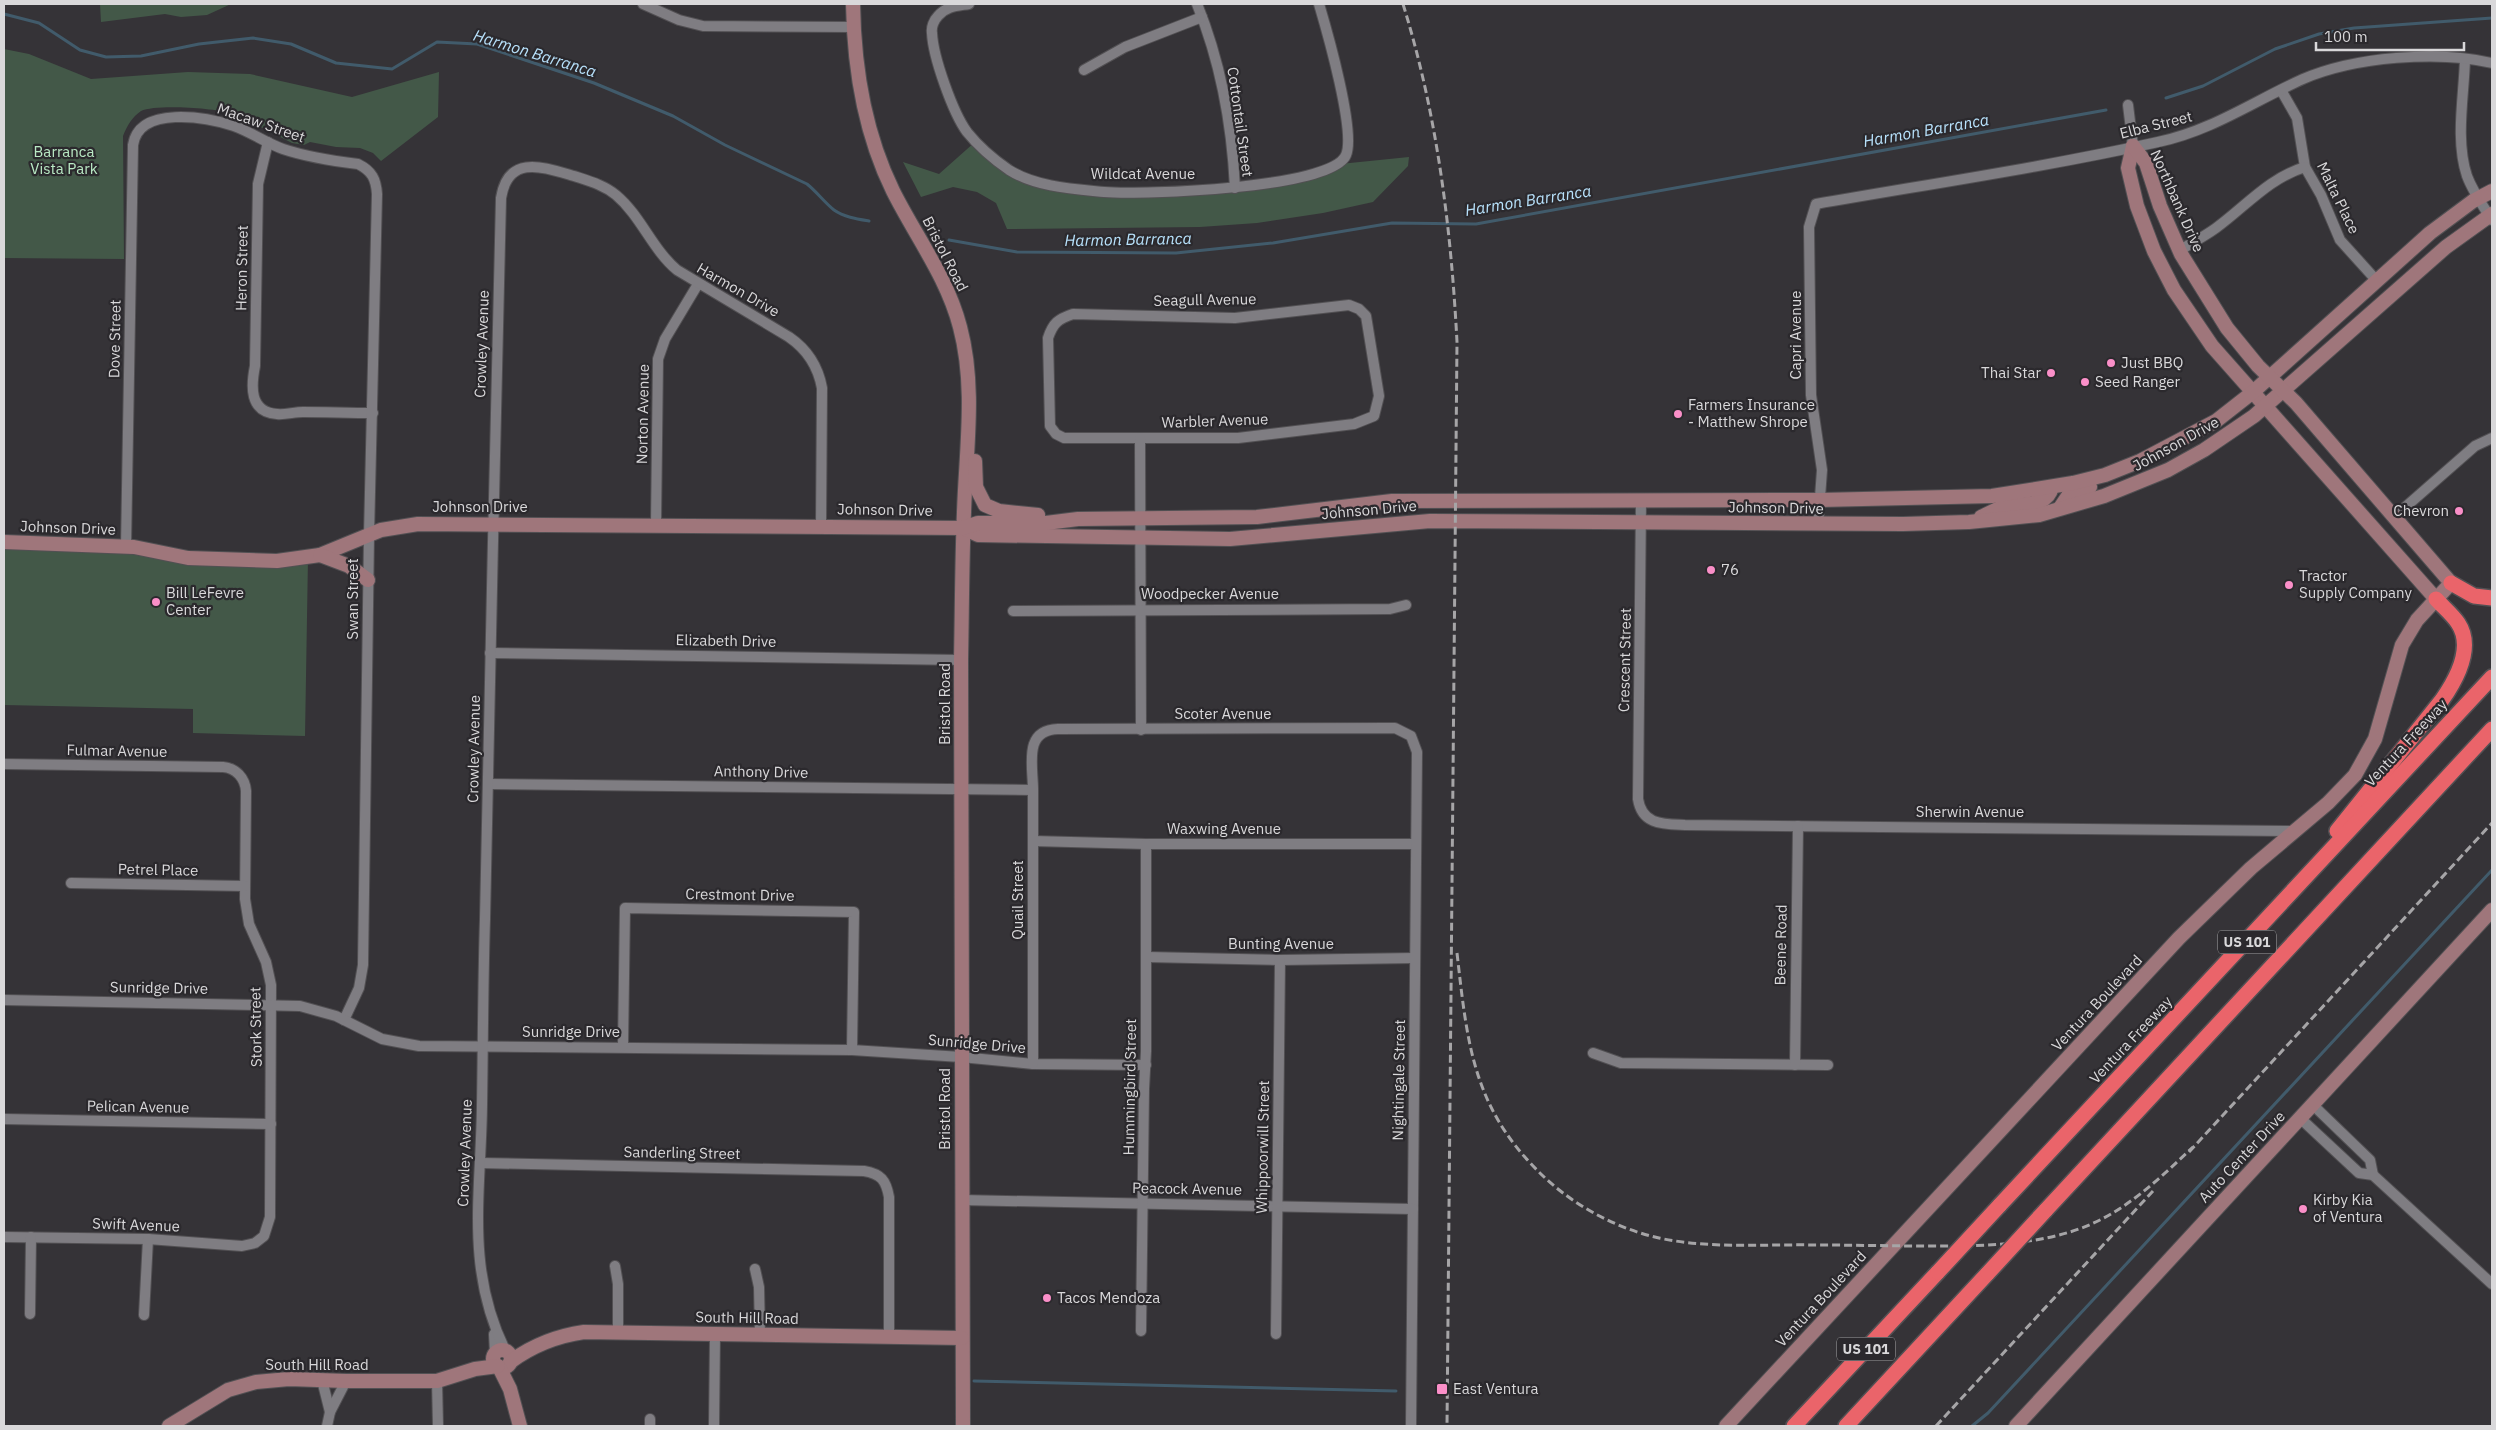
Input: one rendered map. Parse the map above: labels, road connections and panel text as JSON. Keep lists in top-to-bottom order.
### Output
{
  "streets": {
    "highway": ["Ventura Freeway", "US 101"],
    "main road": [
      "Northbank Drive",
      "Bristol Road",
      "Johnson Drive",
      "Ventura Boulevard",
      "Auto Center Drive",
      "South Hill Road"
    ],
    "street": [
      "Cottontail Street",
      "Macaw Street",
      "Elba Street",
      "Wildcat Avenue",
      "Malta Place",
      "Heron Street",
      "Harmon Drive",
      "Seagull Avenue",
      "Capri Avenue",
      "Dove Street",
      "Crowley Avenue",
      "Norton Avenue",
      "Warbler Avenue",
      "Woodpecker Avenue",
      "Swan Street",
      "Elizabeth Drive",
      "Crescent Street",
      "Scoter Avenue",
      "Fulmar Avenue",
      "Anthony Drive",
      "Sherwin Avenue",
      "Waxwing Avenue",
      "Petrel Place",
      "Crestmont Drive",
      "Quail Street",
      "Bunting Avenue",
      "Beene Road",
      "Sunridge Drive",
      "Stork Street",
      "Nightingale Street",
      "Hummingbird Street",
      "Pelican Avenue",
      "Whippoorwill Street",
      "Sanderling Street",
      "Peacock Avenue",
      "Swift Avenue"
    ]
  },
  "crossings": [
    ["Cottontail Street", "Wildcat Avenue"],
    ["Macaw Street", "Heron Street"],
    ["Macaw Street", "Dove Street"],
    ["Macaw Street", "Swan Street"],
    ["Elba Street", "Malta Place"],
    ["Elba Street", "Northbank Drive"],
    ["Elba Street", "Capri Avenue"],
    ["Malta Place", "Johnson Drive"],
    ["Northbank Drive", "Johnson Drive"],
    ["Northbank Drive", "Ventura Boulevard"],
    ["Bristol Road", "Johnson Drive"],
    ["Bristol Road", "Elizabeth Drive"],
    ["Bristol Road", "Anthony Drive"],
    ["Bristol Road", "Sunridge Drive"],
    ["Bristol Road", "Peacock Avenue"],
    ["Bristol Road", "South Hill Road"],
    ["Heron Street", "Swan Street"],
    ["Harmon Drive", "Crowley Avenue"],
    ["Harmon Drive", "Norton Avenue"],
    ["Harmon Drive", "Johnson Drive"],
    ["Seagull Avenue", "Warbler Avenue"],
    ["Capri Avenue", "Johnson Drive"],
    ["Dove Street", "Johnson Drive"],
    ["Crowley Avenue", "Johnson Drive"],
    ["Crowley Avenue", "Elizabeth Drive"],
    ["Crowley Avenue", "Anthony Drive"],
    ["Crowley Avenue", "Sunridge Drive"],
    ["Crowley Avenue", "Sanderling Street"],
    ["Crowley Avenue", "South Hill Road"],
    ["Norton Avenue", "Johnson Drive"],
    ["Johnson Drive", "Swan Street"],
    ["Johnson Drive", "Crescent Street"],
    ["Swan Street", "Sunridge Drive"],
    ["Crescent Street", "Sherwin Avenue"],
    ["Scoter Avenue", "Quail Street"],
    ["Scoter Avenue", "Nightingale Street"],
    ["Fulmar Avenue", "Stork Street"],
    ["Anthony Drive", "Quail Street"],
    ["Sherwin Avenue", "Beene Road"],
    ["Sherwin Avenue", "Ventura Boulevard"],
    ["Waxwing Avenue", "Quail Street"],
    ["Waxwing Avenue", "Nightingale Street"],
    ["Waxwing Avenue", "Hummingbird Street"],
    ["Petrel Place", "Stork Street"],
    ["Crestmont Drive", "Sunridge Drive"],
    ["Quail Street", "Sunridge Drive"],
    ["Bunting Avenue", "Nightingale Street"],
    ["Bunting Avenue", "Hummingbird Street"],
    ["Bunting Avenue", "Whippoorwill Street"],
    ["Sunridge Drive", "Stork Street"],
    ["Sunridge Drive", "Hummingbird Street"],
    ["Stork Street", "Pelican Avenue"],
    ["Stork Street", "Swift Avenue"],
    ["Nightingale Street", "Peacock Avenue"],
    ["Hummingbird Street", "Peacock Avenue"],
    ["Whippoorwill Street", "Peacock Avenue"],
    ["Sanderling Street", "South Hill Road"]
  ],
  "water": ["Harmon Barranca"],
  "parks": ["Barranca Vista Park"],
  "places": {
    "other": [
      "Just BBQ",
      "Thai Star",
      "Seed Ranger",
      "Farmers Insurance - Matthew Shrope",
      "Chevron",
      "76",
      "Tractor Supply Company",
      "Bill LeFevre Center",
      "Kirby Kia of Ventura",
      "Tacos Mendoza"
    ],
    "transit": ["East Ventura"]
  },
  "scale_bar": "100 m"
}
